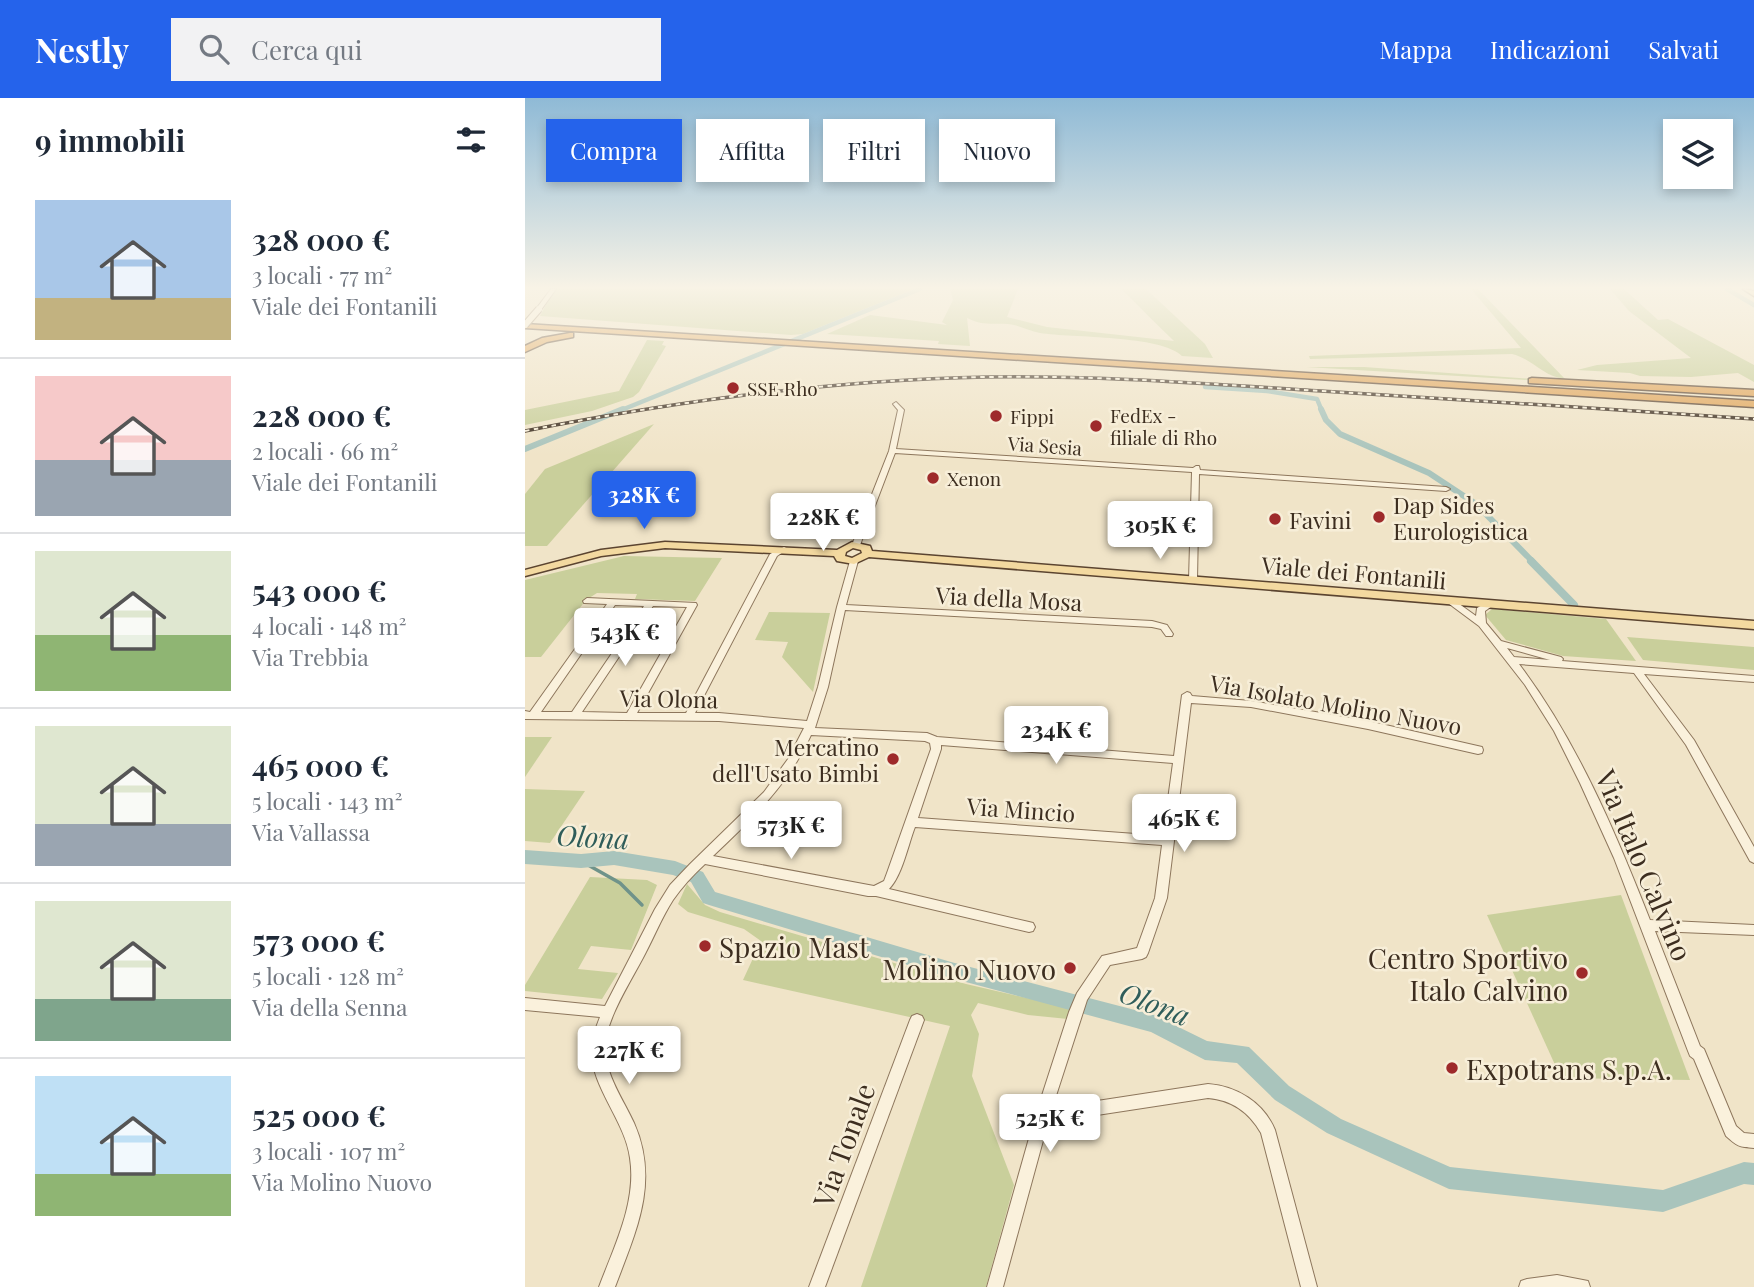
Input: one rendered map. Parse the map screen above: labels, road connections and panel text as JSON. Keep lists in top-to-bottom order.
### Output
{
  "streets": {
    "main road": ["Viale dei Fontanili"],
    "street": [
      "Via Sesia",
      "Via della Mosa",
      "Via Olona",
      "Via Isolato Molino Nuovo",
      "Via Mincio",
      "Via Italo Calvino",
      "Via Tonale"
    ]
  },
  "crossings": [
    ["Viale dei Fontanili", "Via Italo Calvino"],
    ["Via Olona", "Via Isolato Molino Nuovo"]
  ],
  "water": ["Olona"],
  "places": [
    "SSE Rho",
    "Fippi",
    "FedEx - filiale di Rho",
    "Xenon",
    "Dap Sides Eurologistica",
    "Favini",
    "Mercatino dell'Usato Bimbi",
    "Spazio Mast",
    "Molino Nuovo",
    "Centro Sportivo Italo Calvino",
    "Expotrans S.p.A."
  ],
  "page": {
    "header": "Nestly",
    "search": "Cerca qui",
    "nav": ["Mappa", "Indicazioni", "Salvati"],
    "heading": "9 immobili",
    "chip": [
      "Compra",
      "Affitta",
      "Filtri",
      "Nuovo"
    ],
    "list": [
      {
        "name": "328 000 €",
        "note": "3 locali · 77 m² · Viale dei Fontanili"
      },
      {
        "name": "228 000 €",
        "note": "2 locali · 66 m² · Viale dei Fontanili"
      },
      {
        "name": "543 000 €",
        "note": "4 locali · 148 m² · Via Trebbia"
      },
      {
        "name": "465 000 €",
        "note": "5 locali · 143 m² · Via Vallassa"
      },
      {
        "name": "573 000 €",
        "note": "5 locali · 128 m² · Via della Senna"
      },
      {
        "name": "525 000 €",
        "note": "3 locali · 107 m² · Via Molino Nuovo"
      }
    ],
    "price": [
      "328K €",
      "228K €",
      "305K €",
      "543K €",
      "234K €",
      "465K €",
      "573K €",
      "227K €",
      "525K €"
    ]
  }
}
